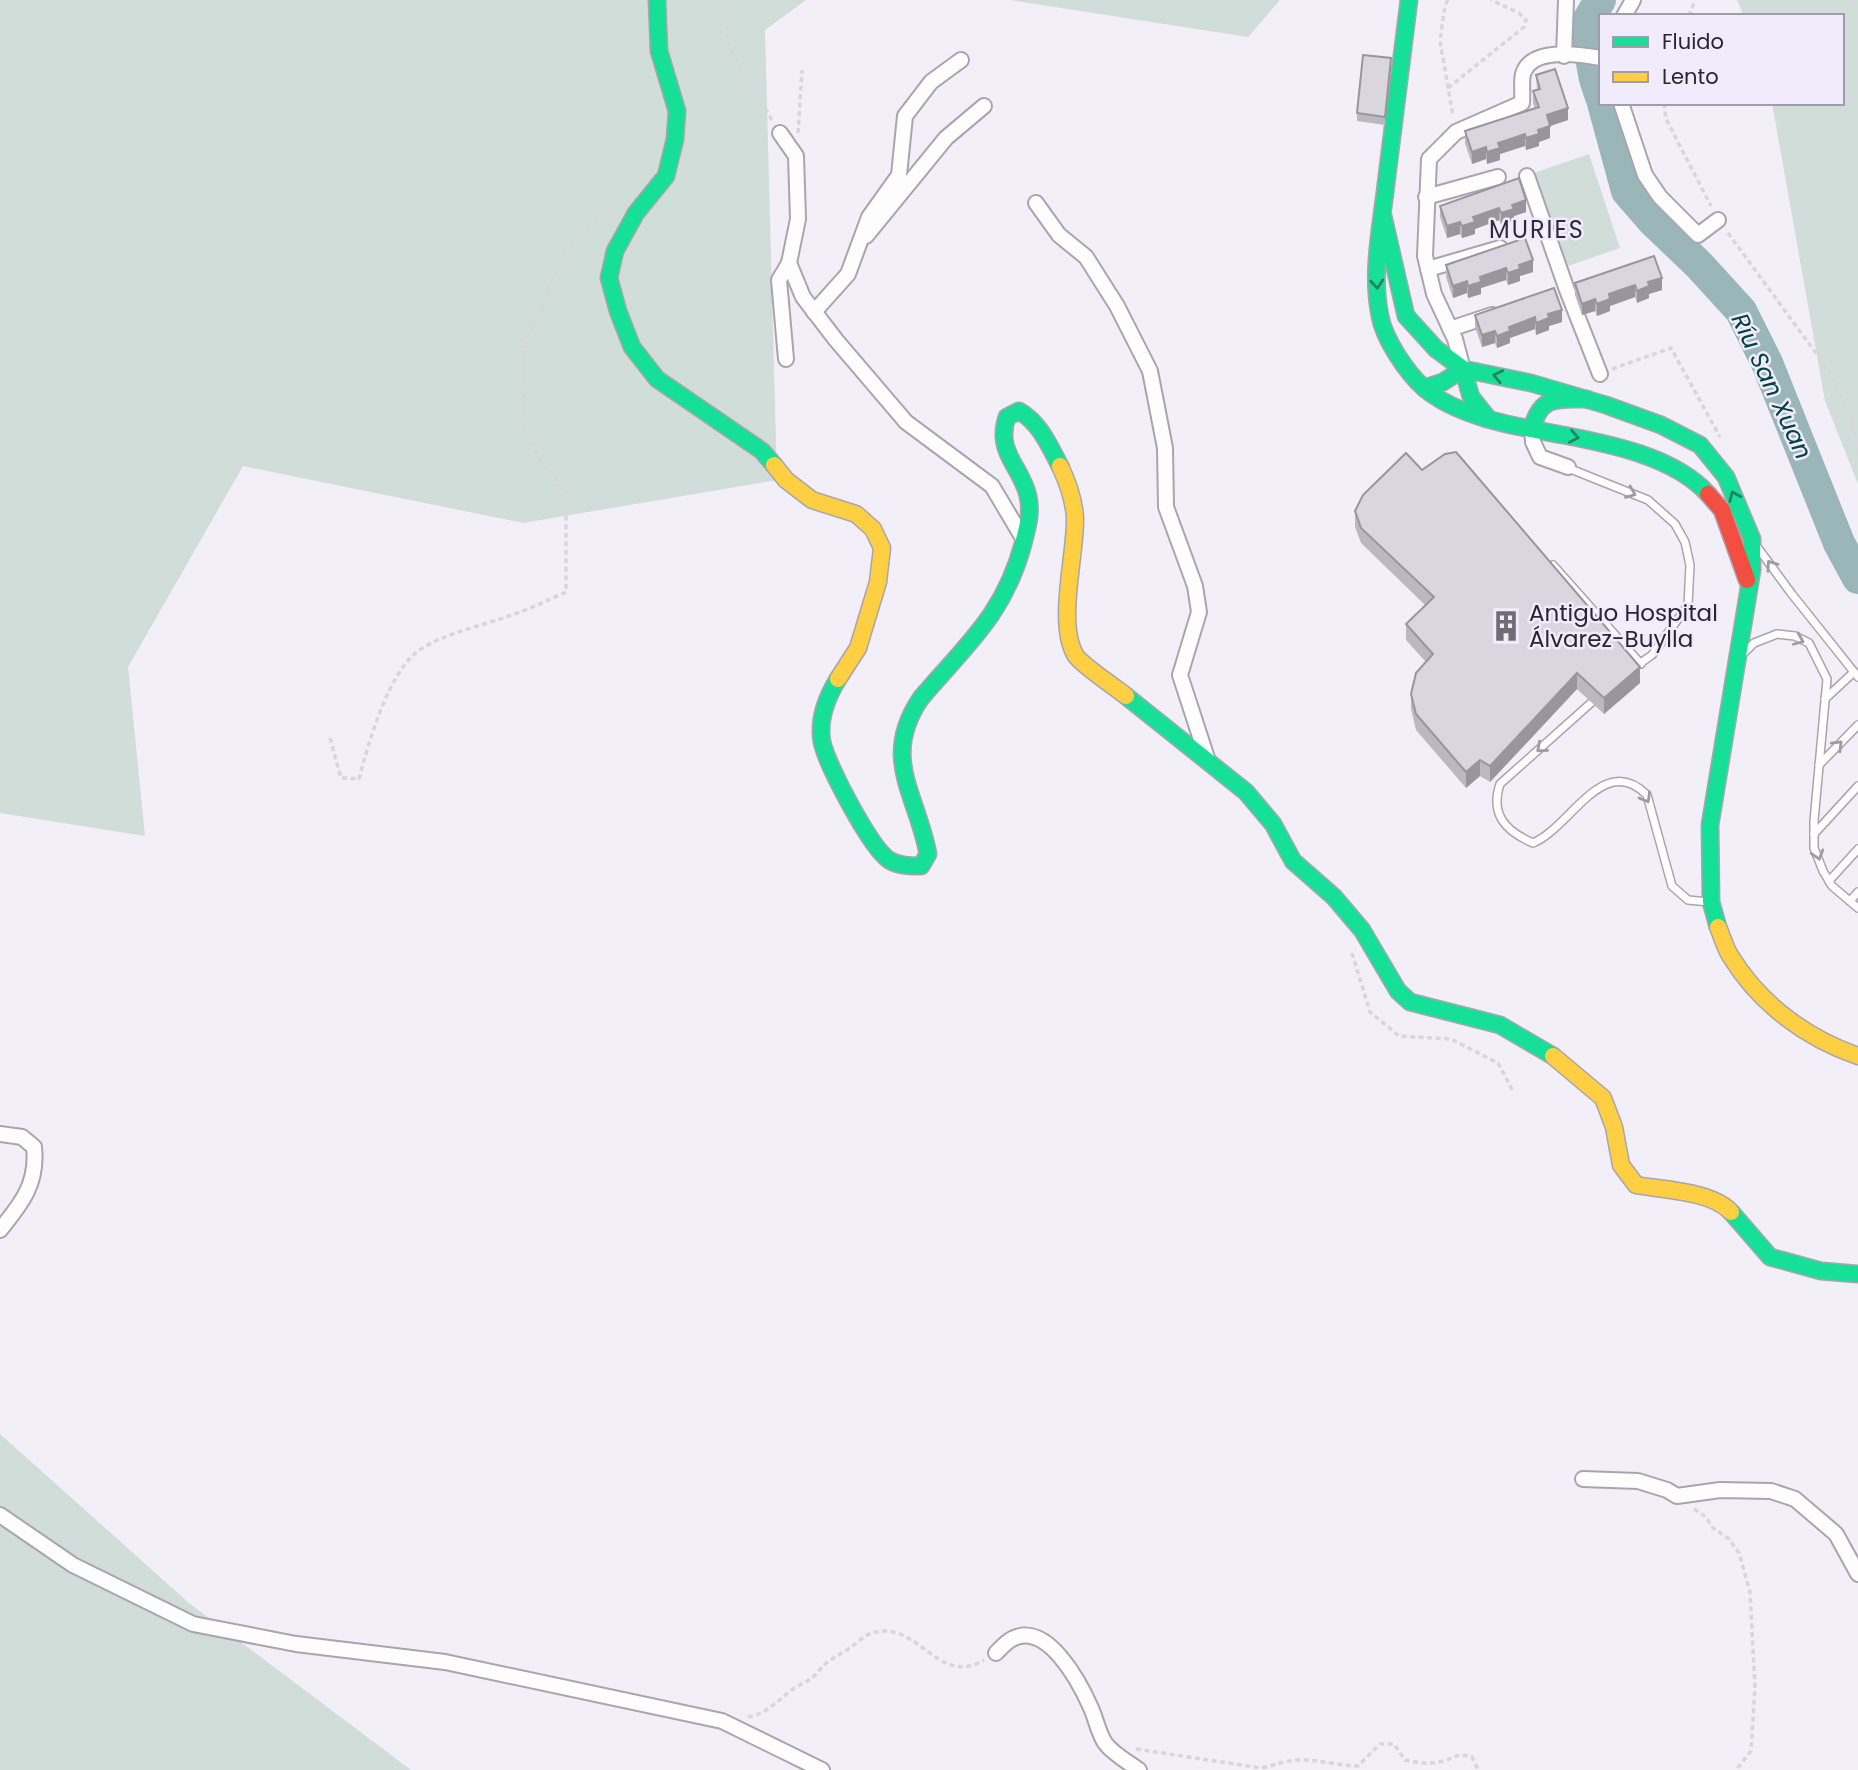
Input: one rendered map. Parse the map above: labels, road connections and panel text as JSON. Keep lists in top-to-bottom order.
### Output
{
  "districts": ["MURIES"],
  "water": ["Ríu San Xuan"],
  "places": {
    "building": ["Antiguo Hospital Álvarez-Buylla"]
  },
  "legend": ["Fluido", "Lento"]
}
